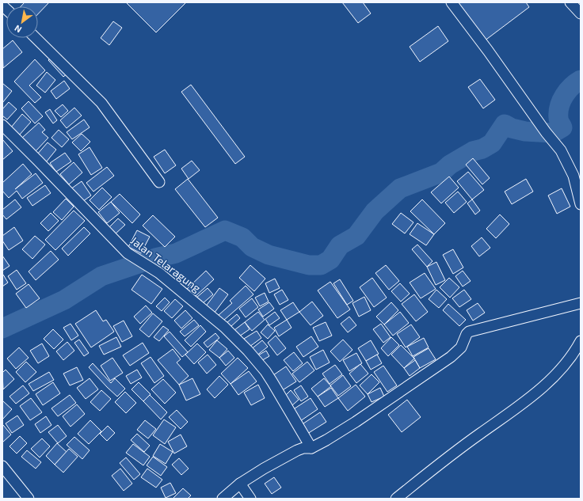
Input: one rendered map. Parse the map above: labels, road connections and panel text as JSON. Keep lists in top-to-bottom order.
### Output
{
  "streets": {
    "street": ["Jalan Telaragung"]
  },
  "north": "bottom left"
}
